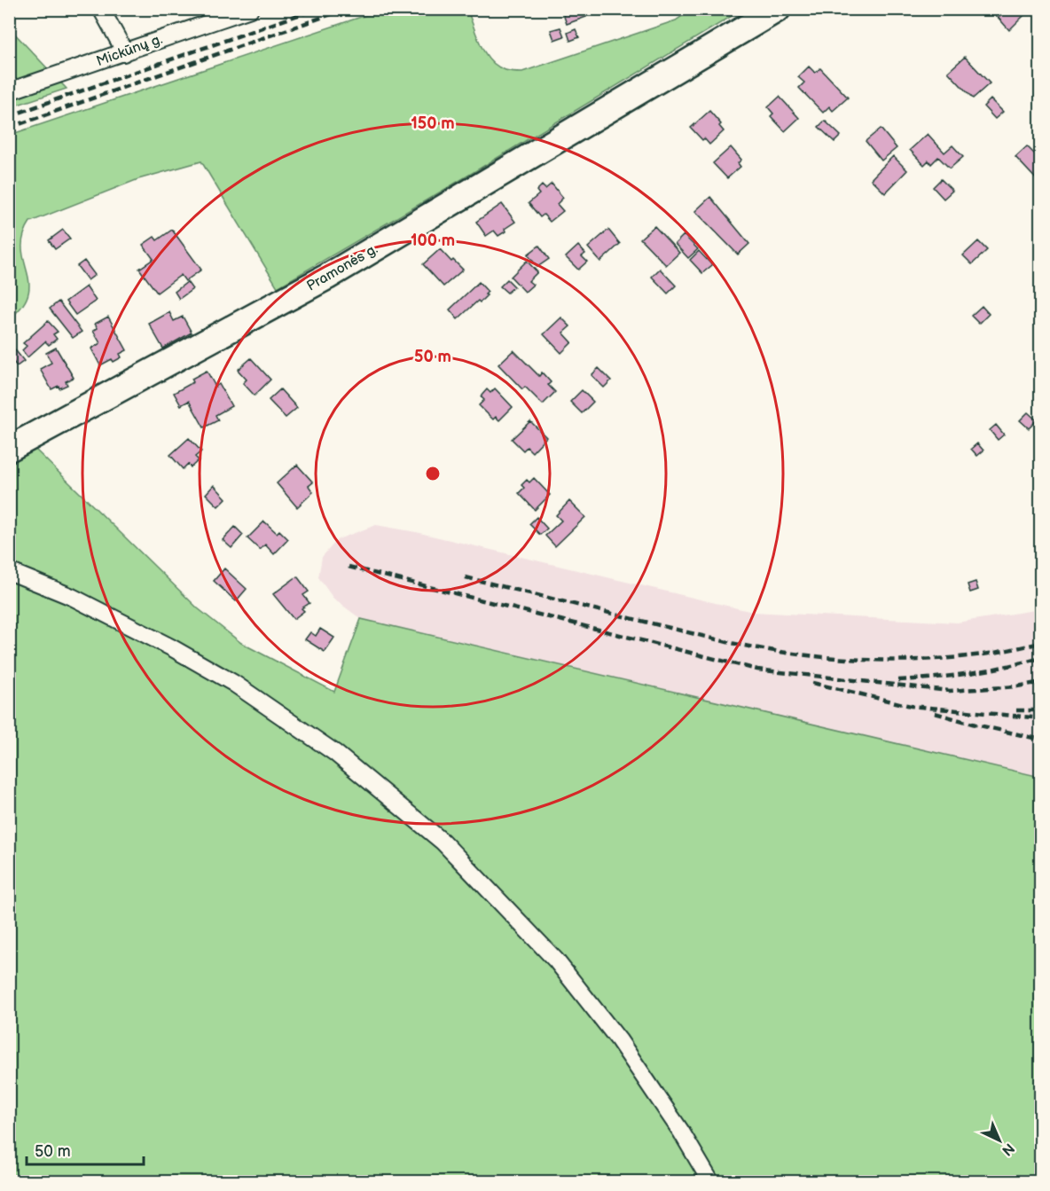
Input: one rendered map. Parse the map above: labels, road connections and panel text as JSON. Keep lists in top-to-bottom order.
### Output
{
  "streets": {
    "main road": ["Pramonės g."],
    "street": ["Mickūnų g."]
  },
  "scale_bar": "50 m",
  "north": "bottom right",
  "rings": ["150 m", "100 m", "50 m"]
}
